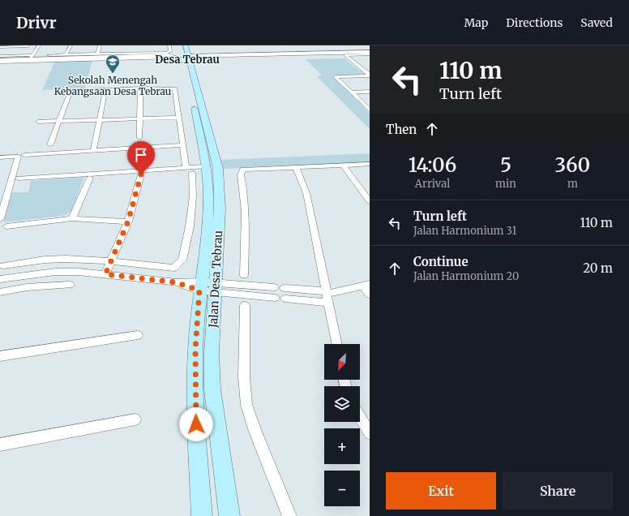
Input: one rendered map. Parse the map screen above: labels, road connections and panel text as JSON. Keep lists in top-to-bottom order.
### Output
{
  "streets": {
    "main road": ["Jalan Desa Tebrau"]
  },
  "districts": ["Desa Tebrau"],
  "places": {
    "school or university": ["Sekolah Menengah Kebangsaan Desa Tebrau"]
  },
  "north": "bottom left",
  "page": {
    "header": "Drivr",
    "nav": ["Map", "Directions", "Saved"],
    "turn": ["110 m", "Turn left"],
    "then": "Then",
    "eta": [
      "14:06",
      "Arrival",
      "5",
      "min",
      "360",
      "m"
    ],
    "list": [
      {
        "name": "Turn left",
        "note": "Jalan Harmonium 31",
        "value": "110 m"
      },
      {
        "name": "Continue",
        "note": "Jalan Harmonium 20",
        "value": "20 m"
      }
    ],
    "map_buttons": ["+", "−"],
    "buttons": ["Exit", "Share"]
  }
}
